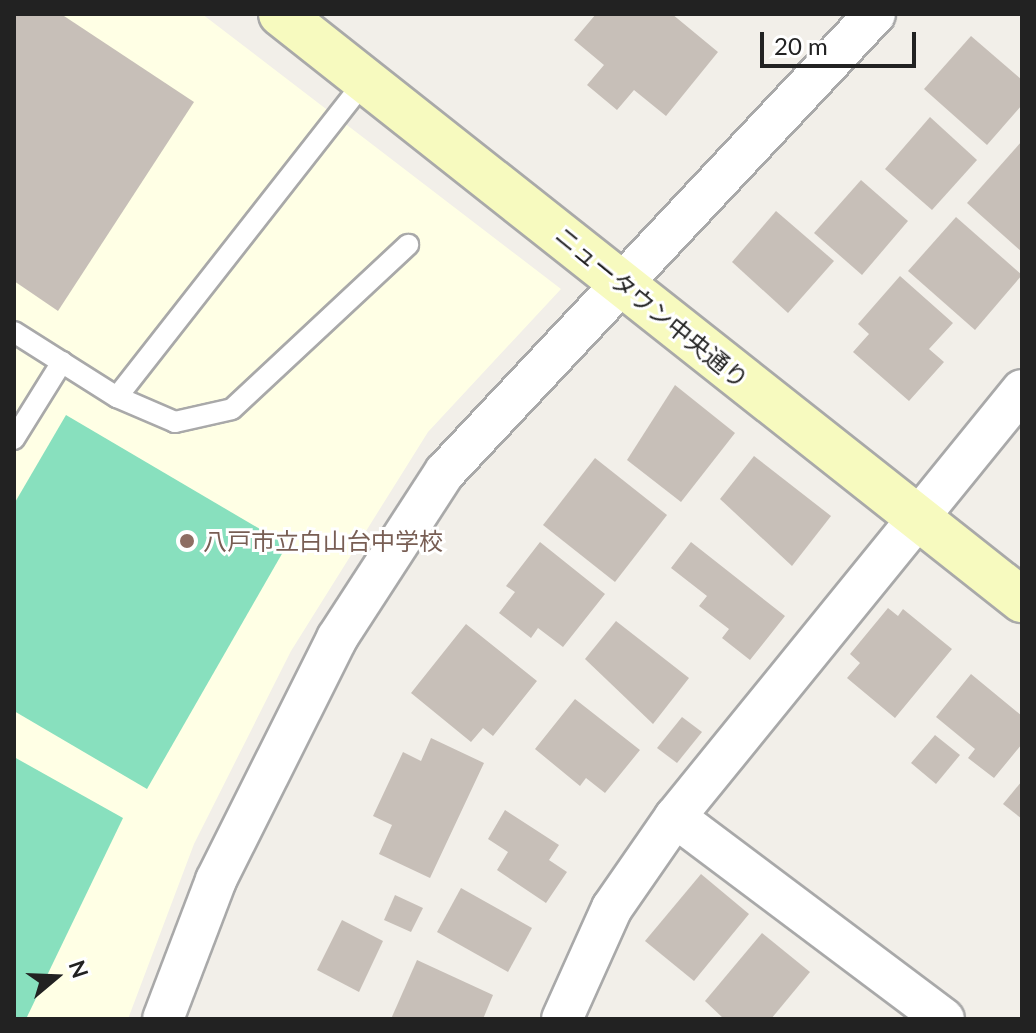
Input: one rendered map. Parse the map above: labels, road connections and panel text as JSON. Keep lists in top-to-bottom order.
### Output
{
  "streets": {
    "street": ["ニュータウン中央通り"]
  },
  "places": ["八戸市立白山台中学校"],
  "scale_bar": "20 m",
  "north": "right"
}
